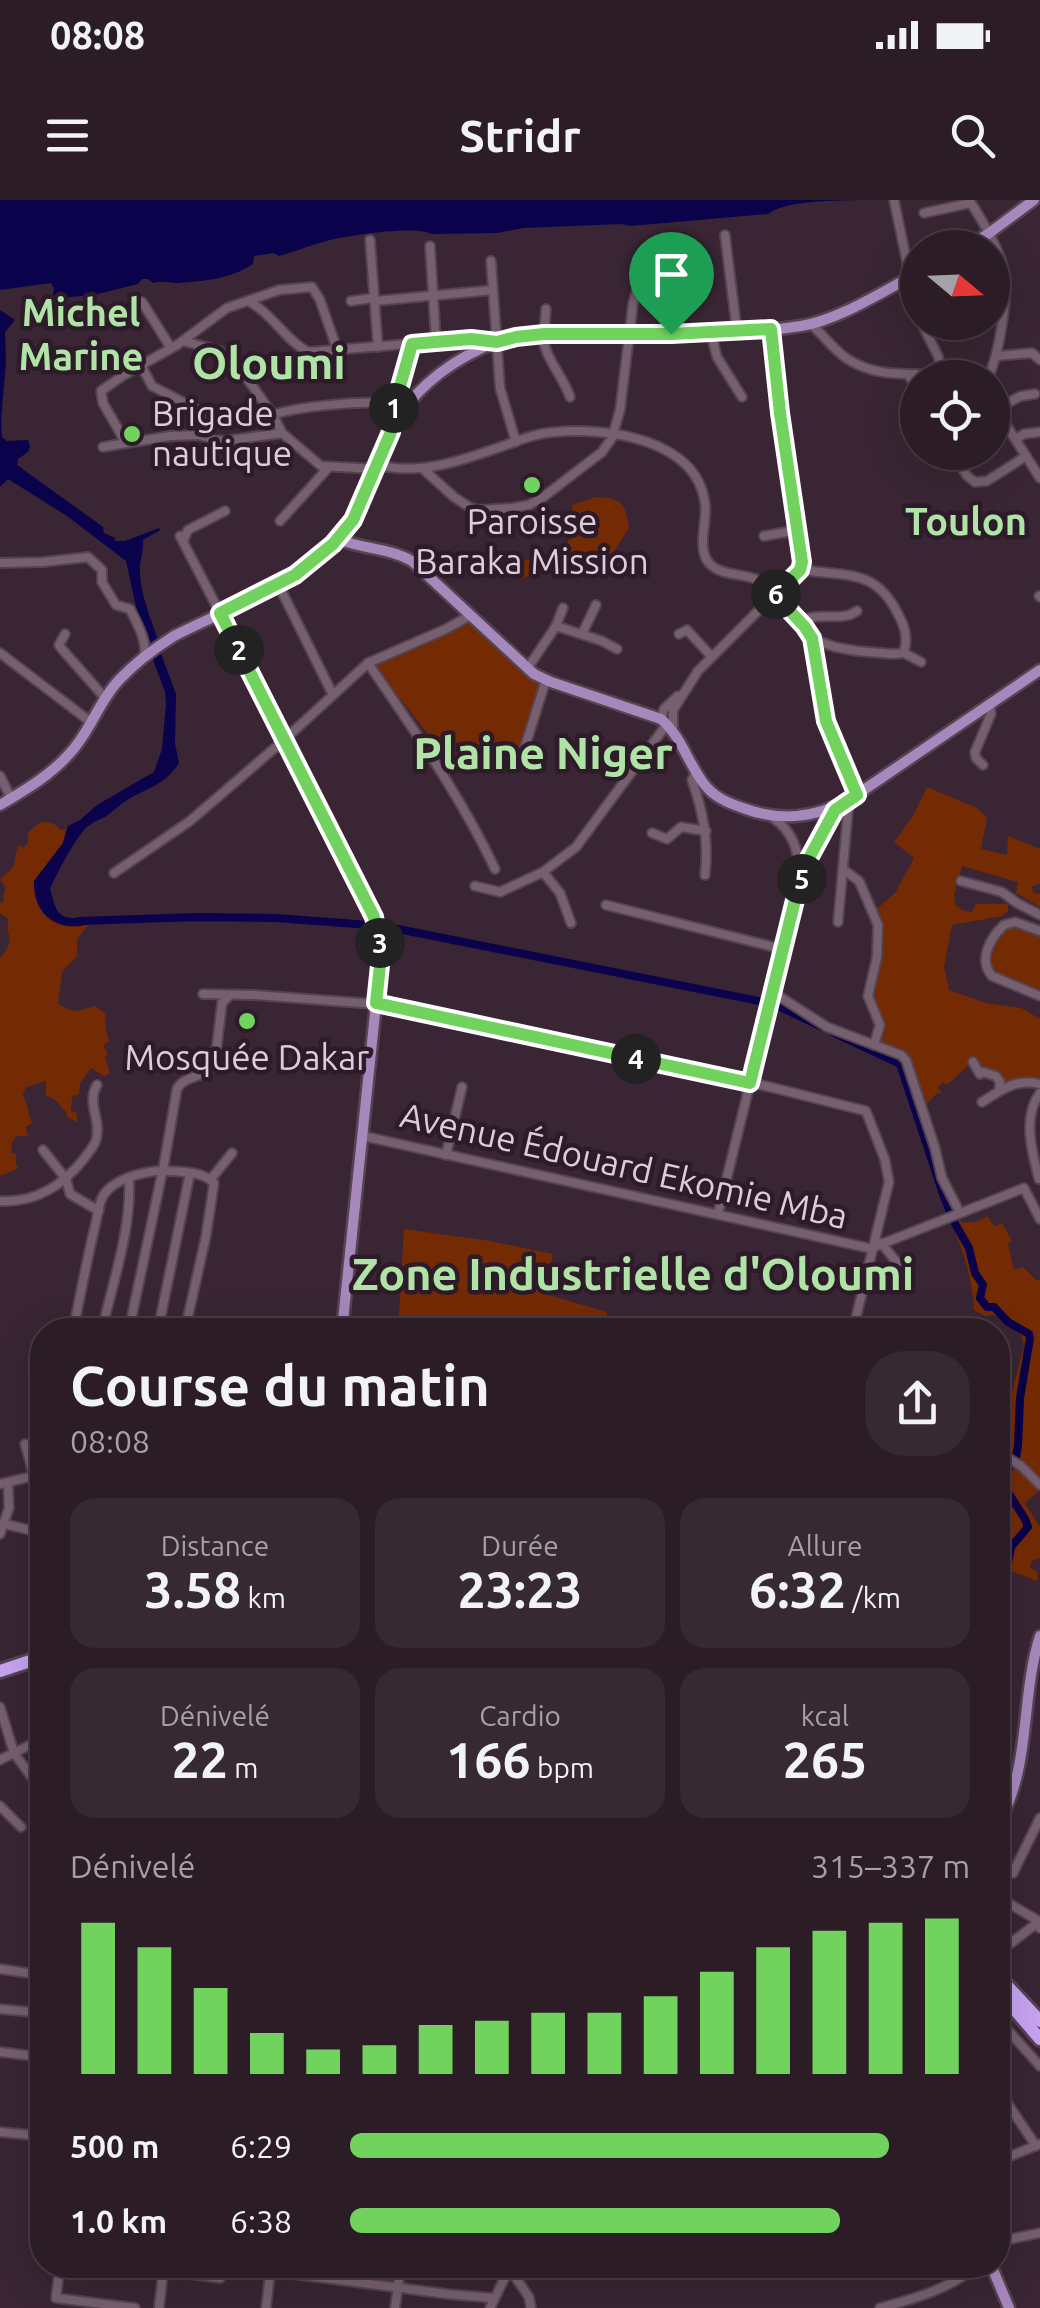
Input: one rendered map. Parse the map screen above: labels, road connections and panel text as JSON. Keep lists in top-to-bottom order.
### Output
{
  "streets": {
    "street": ["Avenue Édouard Ekomie Mba"]
  },
  "districts": [
    "Michel Marine",
    "Oloumi",
    "Toulon",
    "Plaine Niger",
    "Zone Industrielle d'Oloumi"
  ],
  "places": ["Brigade nautique", "Paroisse Baraka Mission", "Mosquée Dakar"],
  "north": "right",
  "page": {
    "status": "08:08",
    "header": "Stridr",
    "pins": [
      "1",
      "6",
      "2",
      "5",
      "3",
      "4"
    ],
    "heading": ["Course du matin", "08:08"],
    "stats": [
      ["Distance", "3.58 km"],
      ["Durée", "23:23"],
      ["Allure", "6:32 /km"],
      ["Dénivelé", "22 m"],
      ["Cardio", "166 bpm"],
      ["kcal", "265"]
    ],
    "chart": ["Dénivelé", "315–337 m"],
    "list": [
      {
        "name": "500 m",
        "note": "6:29"
      },
      {
        "name": "1.0 km",
        "note": "6:38"
      }
    ]
  }
}
